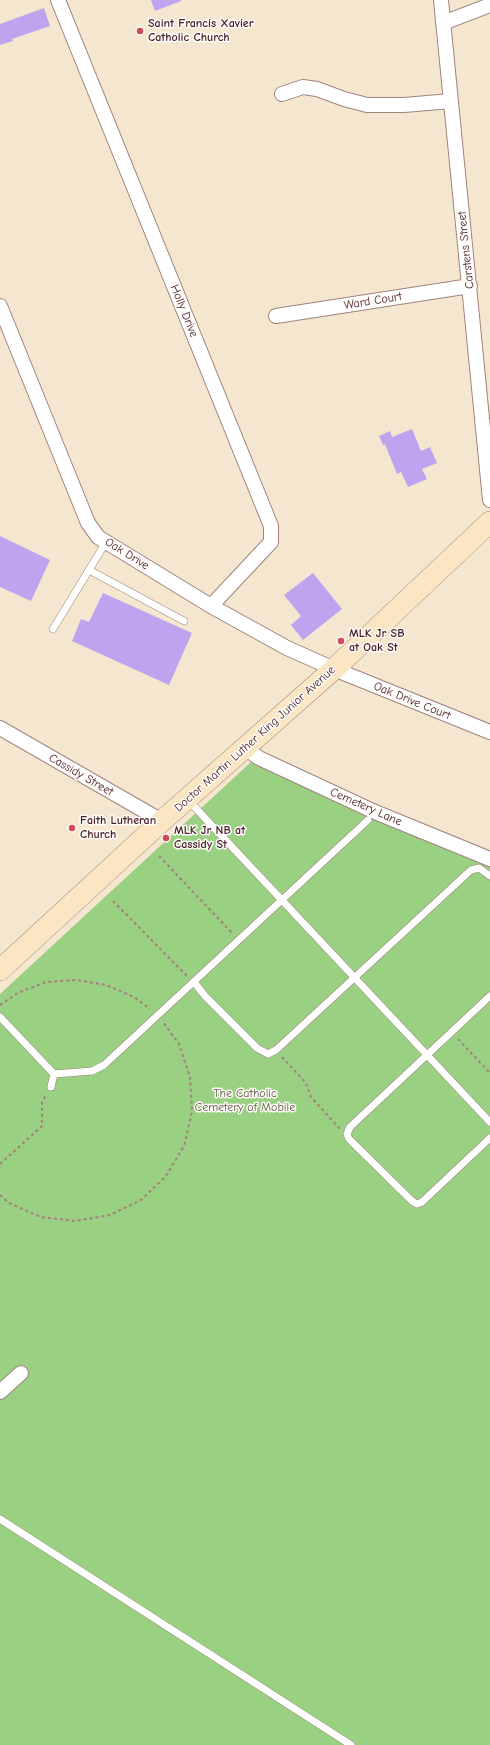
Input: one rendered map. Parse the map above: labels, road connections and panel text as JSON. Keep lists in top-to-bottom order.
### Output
{
  "streets": {
    "main road": ["Doctor Martin Luther King Junior Avenue"],
    "street": [
      "Carstens Street",
      "Ward Court",
      "Holly Drive",
      "Oak Drive",
      "Oak Drive Court",
      "Cassidy Street",
      "Cemetery Lane"
    ]
  },
  "crossings": [
    ["Carstens Street", "Ward Court"],
    ["Holly Drive", "Oak Drive"],
    ["Oak Drive", "Oak Drive Court"],
    ["Oak Drive", "Doctor Martin Luther King Junior Avenue"],
    ["Oak Drive Court", "Doctor Martin Luther King Junior Avenue"],
    ["Doctor Martin Luther King Junior Avenue", "Cassidy Street"],
    ["Doctor Martin Luther King Junior Avenue", "Cemetery Lane"]
  ],
  "parks": ["The Catholic Cemetery of Mobile"],
  "places": [
    "Saint Francis Xavier Catholic Church",
    "MLK Jr SB at Oak St",
    "Faith Lutheran Church",
    "MLK Jr NB at Cassidy St"
  ]
}
